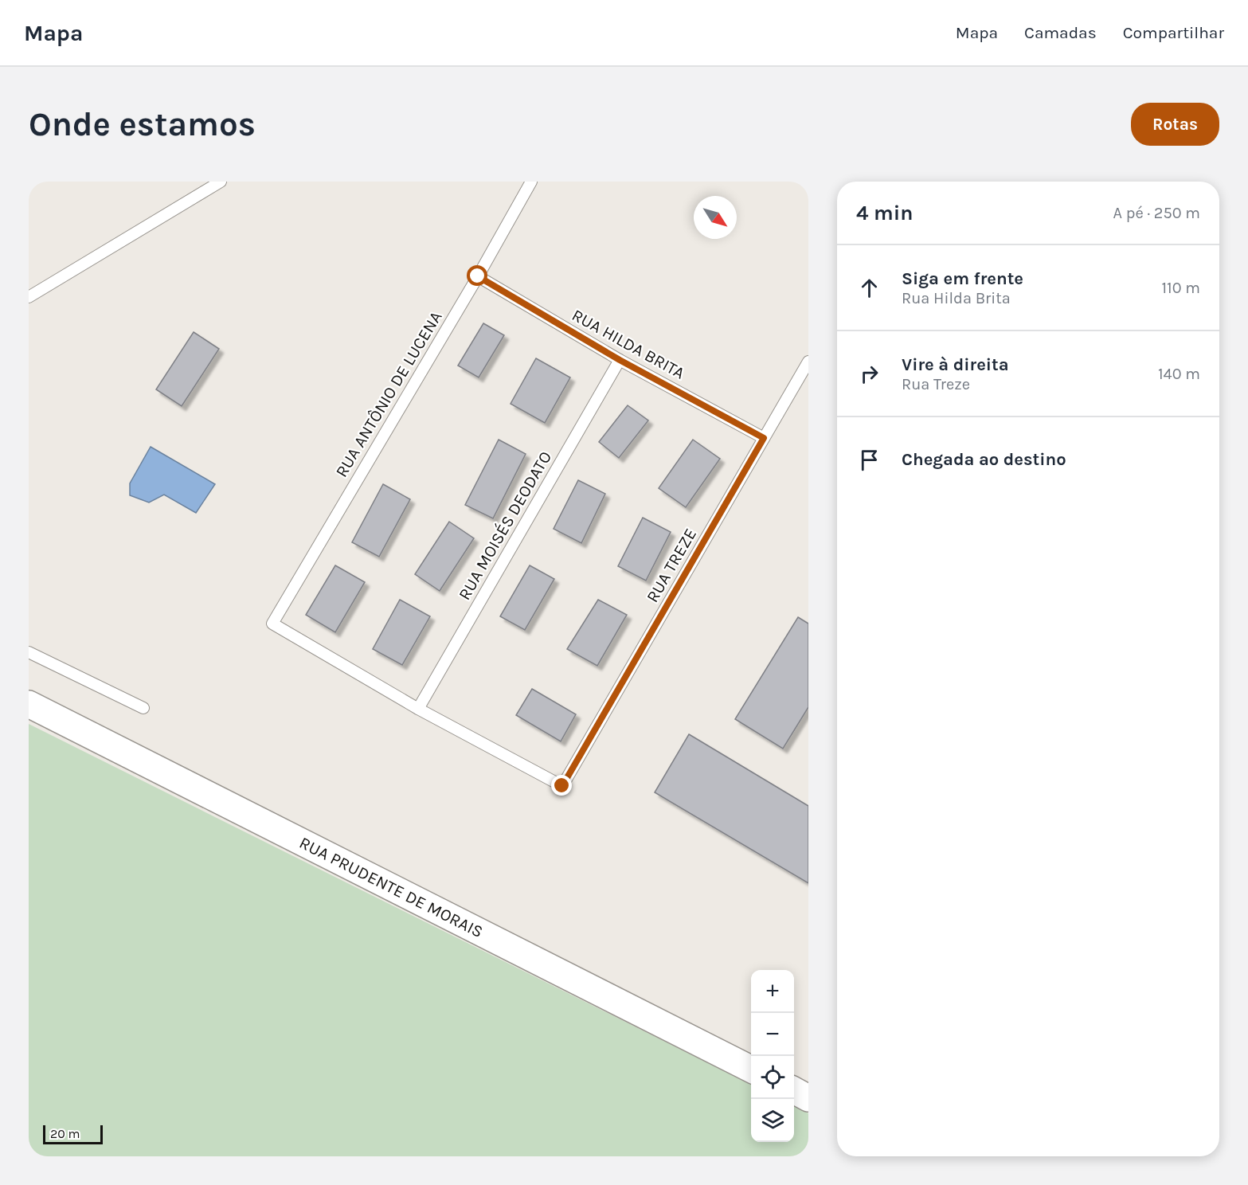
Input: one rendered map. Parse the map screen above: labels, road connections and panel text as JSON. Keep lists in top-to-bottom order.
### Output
{
  "streets": {
    "street": ["RUA PRUDENTE DE MORAIS"],
    "lane": [
      "RUA HILDA BRITA",
      "RUA ANTÔNIO DE LUCENA",
      "RUA MOISÉS DEODATO",
      "RUA TREZE"
    ]
  },
  "crossings": [
    ["RUA HILDA BRITA", "RUA ANTÔNIO DE LUCENA"],
    ["RUA HILDA BRITA", "RUA MOISÉS DEODATO"],
    ["RUA HILDA BRITA", "RUA TREZE"],
    ["RUA ANTÔNIO DE LUCENA", "RUA MOISÉS DEODATO"],
    ["RUA ANTÔNIO DE LUCENA", "RUA TREZE"],
    ["RUA MOISÉS DEODATO", "RUA TREZE"]
  ],
  "scale_bar": "20 m",
  "north": "bottom right",
  "page": {
    "header": "Mapa",
    "nav": ["Mapa", "Camadas", "Compartilhar"],
    "buttons": "Rotas",
    "title": "Onde estamos",
    "heading": ["4 min", "A pé · 250 m"],
    "list": [
      ["Siga em frente", "Rua Hilda Brita", "110 m"],
      ["Vire à direita", "Rua Treze", "140 m"],
      "Chegada ao destino"
    ],
    "map_buttons": ["+", "−"],
    "scale": "20 m"
  }
}
